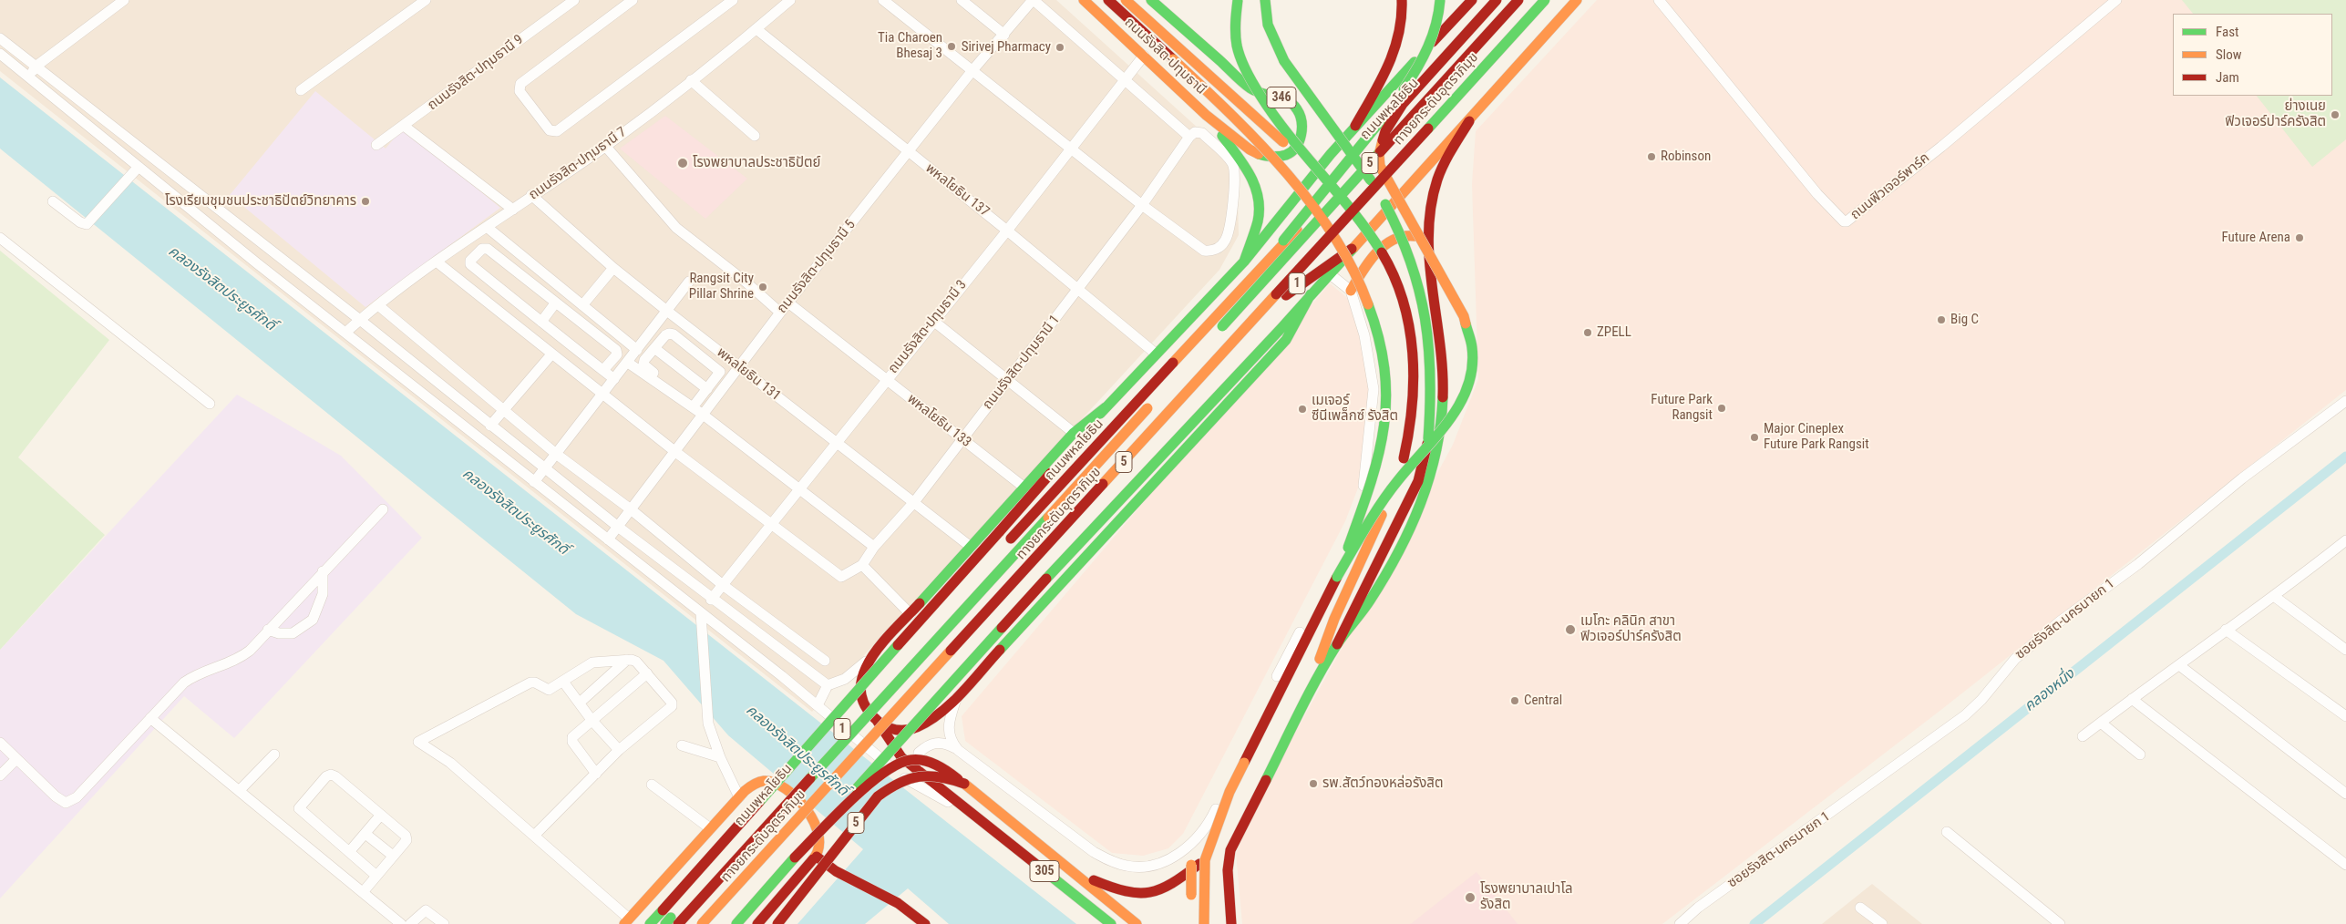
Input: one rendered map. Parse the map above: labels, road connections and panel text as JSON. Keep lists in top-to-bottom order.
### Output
{
  "streets": {
    "main road": [
      "ถนนรังสิต-ปทุมธานี",
      "346",
      "ทางยกระดับอุตราภิมุข",
      "ถนนพหลโยธิน",
      "5",
      "1",
      "305"
    ],
    "street": [
      "ถนนรังสิต-ปทุมธานี 9",
      "ถนนรังสิต-ปทุมธานี 7",
      "ถนนฟิวเจอร์พาร์ค",
      "พหลโยธิน 137",
      "ถนนรังสิต-ปทุมธานี 5",
      "ถนนรังสิต-ปทุมธานี 3",
      "ถนนรังสิต-ปทุมธานี 1",
      "พหลโยธิน 131",
      "พหลโยธิน 133",
      "ซอยรังสิต-นครนายก 1"
    ]
  },
  "crossings": [
    ["ถนนรังสิต-ปทุมธานี", "346"],
    ["ถนนรังสิต-ปทุมธานี", "ถนนรังสิต-ปทุมธานี 3"],
    ["ทางยกระดับอุตราภิมุข", "ถนนพหลโยธิน"],
    ["ถนนพหลโยธิน", "พหลโยธิน 137"],
    ["ถนนรังสิต-ปทุมธานี 7", "พหลโยธิน 137"],
    ["ถนนรังสิต-ปทุมธานี 7", "พหลโยธิน 131"],
    ["พหลโยธิน 137", "ถนนรังสิต-ปทุมธานี 5"],
    ["พหลโยธิน 137", "ถนนรังสิต-ปทุมธานี 3"],
    ["พหลโยธิน 137", "ถนนรังสิต-ปทุมธานี 1"],
    ["ถนนรังสิต-ปทุมธานี 5", "พหลโยธิน 131"],
    ["ถนนรังสิต-ปทุมธานี 5", "พหลโยธิน 133"],
    ["ถนนรังสิต-ปทุมธานี 3", "ถนนรังสิต-ปทุมธานี 1"],
    ["ถนนรังสิต-ปทุมธานี 3", "พหลโยธิน 131"],
    ["ถนนรังสิต-ปทุมธานี 3", "พหลโยธิน 133"],
    ["ถนนรังสิต-ปทุมธานี 1", "พหลโยธิน 131"],
    ["ถนนรังสิต-ปทุมธานี 1", "พหลโยธิน 133"]
  ],
  "water": ["คลองรังสิตประยูรศักดิ์", "คลองหนึ่ง"],
  "places": [
    "Tia Charoen Bhesaj 3",
    "Sirivej Pharmacy",
    "ย่างเนย ฟิวเจอร์ปาร์ครังสิต",
    "Robinson",
    "โรงพยาบาลประชาธิปัตย์",
    "โรงเรียนชุมชนประชาธิปัตย์วิทยาคาร",
    "Future Arena",
    "Rangsit City Pillar Shrine",
    "Big C",
    "ZPELL",
    "Future Park Rangsit",
    "เมเจอร์ ซีนีเพล็กซ์ รังสิต",
    "Major Cineplex Future Park Rangsit",
    "เมโกะ คลินิก สาขา ฟิวเจอร์ปาร์ครังสิต",
    "Central",
    "รพ.สัตว์ทองหล่อรังสิต",
    "โรงพยาบาลเปาโล รังสิต"
  ],
  "legend": ["Fast", "Slow", "Jam"]
}
